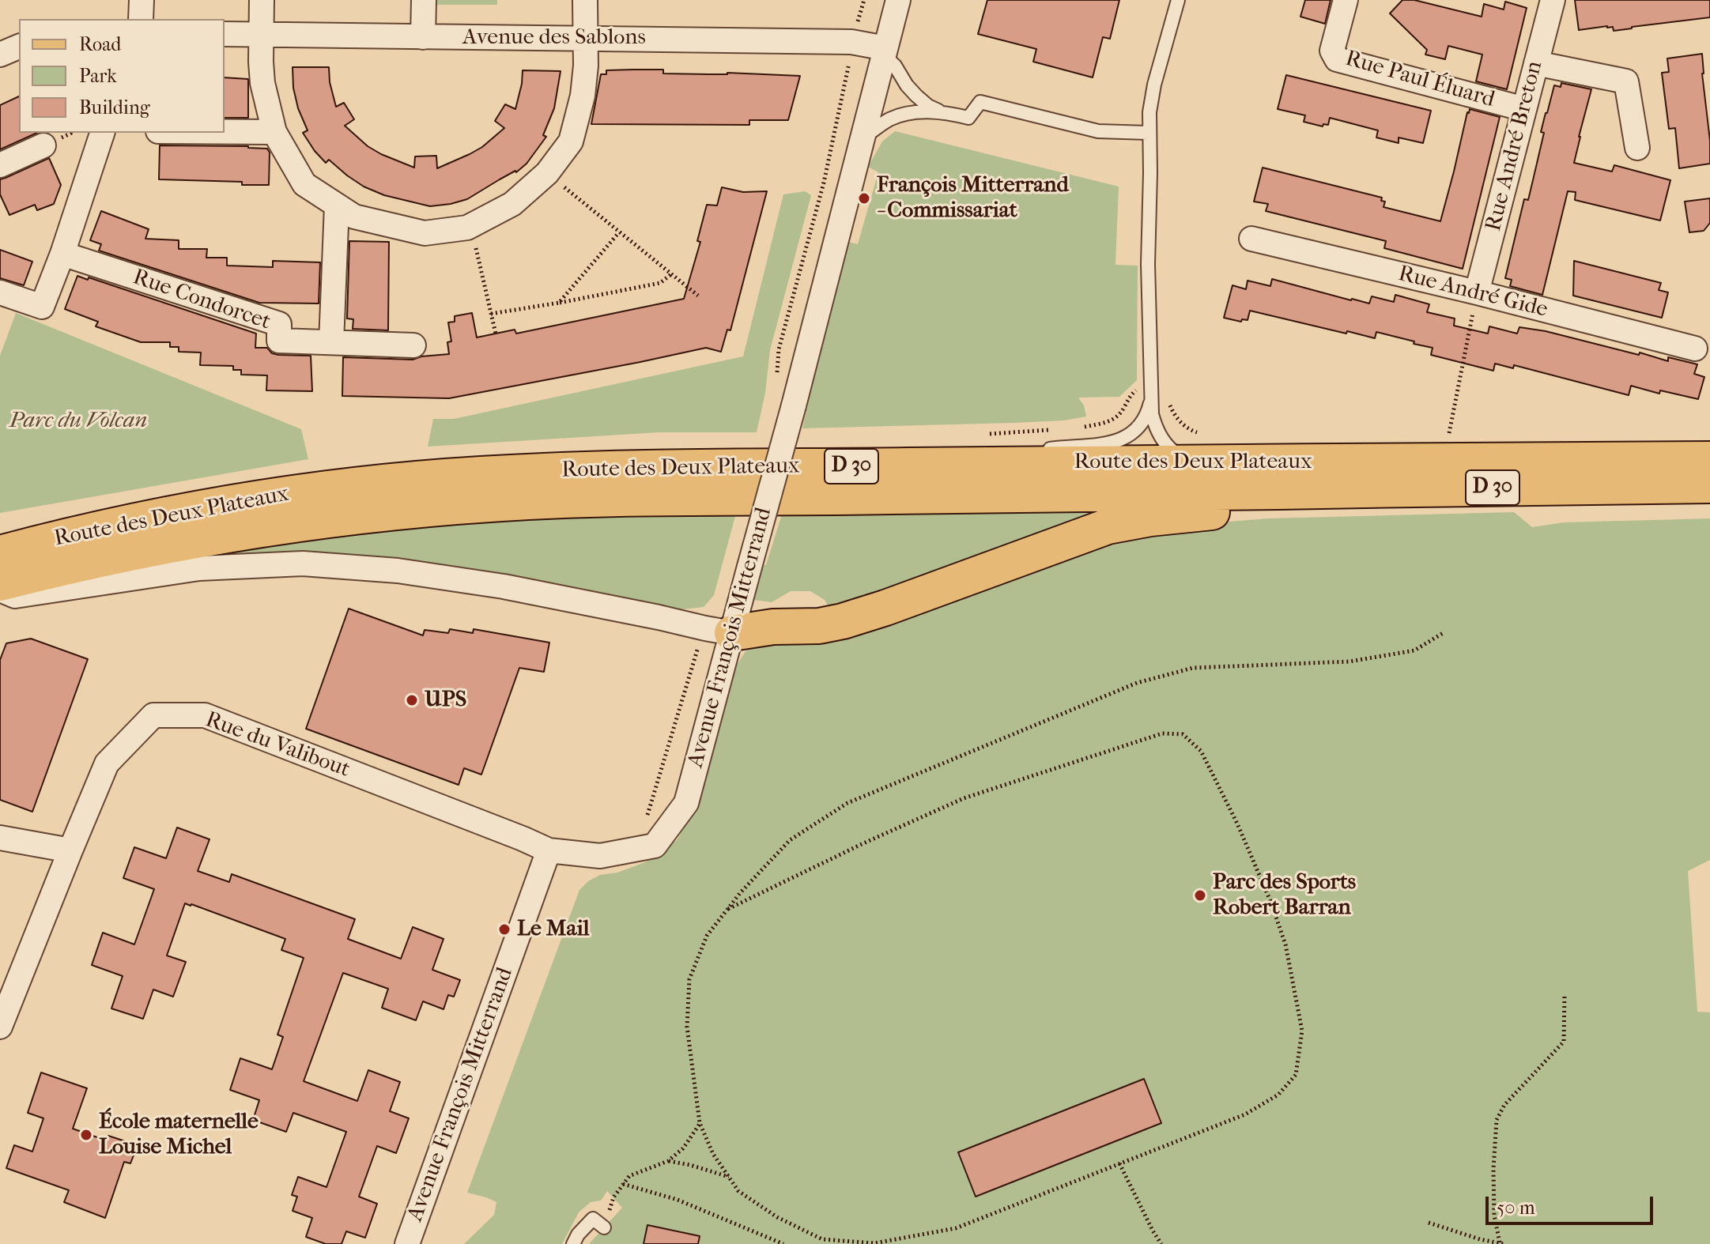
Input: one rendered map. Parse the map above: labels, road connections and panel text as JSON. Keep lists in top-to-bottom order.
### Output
{
  "streets": {
    "main road": ["Route des Deux Plateaux", "D 30"],
    "street": [
      "Avenue des Sablons",
      "Rue Paul Éluard",
      "Rue André Breton",
      "Rue André Gide",
      "Rue Condorcet",
      "Avenue François Mitterrand",
      "Rue du Valibout"
    ]
  },
  "crossings": [
    ["Avenue des Sablons", "Avenue François Mitterrand"],
    ["Rue Paul Éluard", "Rue André Breton"],
    ["Rue André Breton", "Rue André Gide"],
    ["Avenue François Mitterrand", "Rue du Valibout"]
  ],
  "parks": ["Parc du Volcan"],
  "places": [
    "François Mitterrand - Commissariat",
    "UPS",
    "Parc des Sports Robert Barran",
    "Le Mail",
    "École maternelle Louise Michel"
  ],
  "legend": ["Road", "Park", "Building"],
  "scale_bar": "50 m"
}
